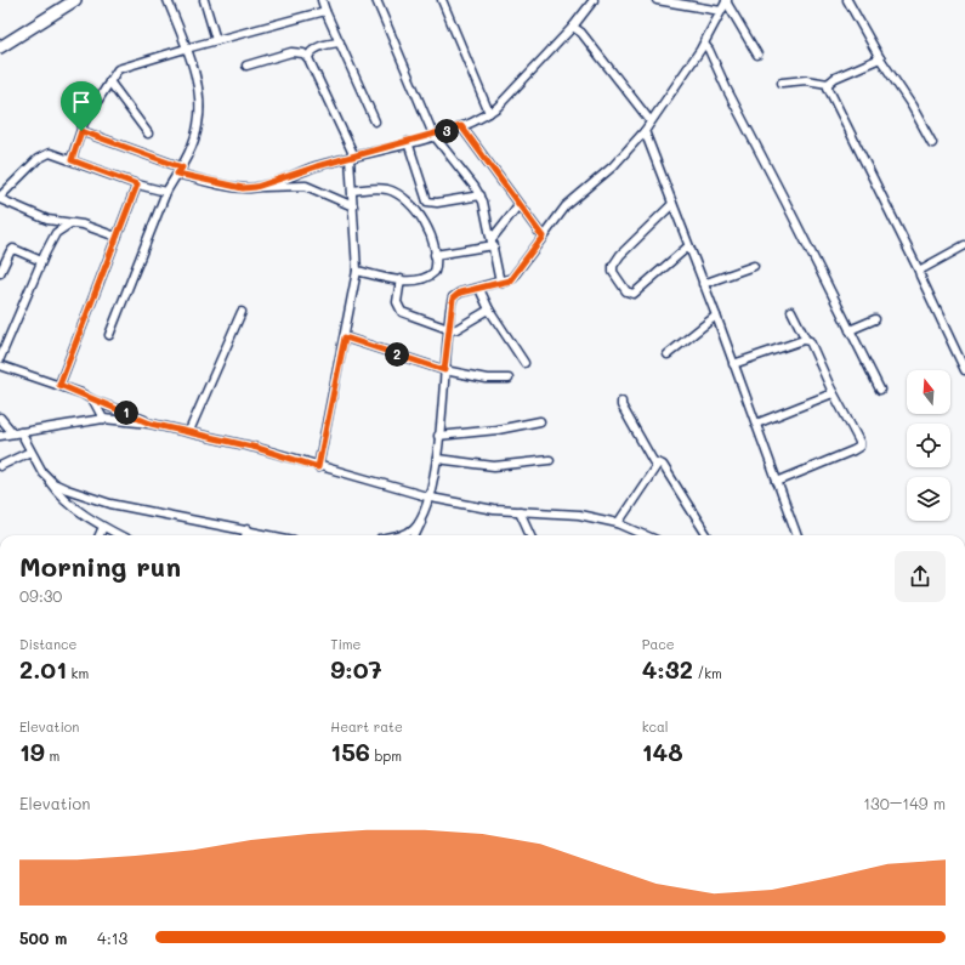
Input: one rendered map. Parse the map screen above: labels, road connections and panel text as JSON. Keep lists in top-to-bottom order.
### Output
{
  "north": "top",
  "page": {
    "pins": ["3", "2", "1"],
    "heading": ["Morning run", "09:30"],
    "stats": [
      ["Distance", "2.01 km"],
      ["Time", "9:07"],
      ["Pace", "4:32 /km"],
      ["Elevation", "19 m"],
      ["Heart rate", "156 bpm"],
      ["kcal", "148"]
    ],
    "chart": ["Elevation", "130–149 m"],
    "list": [
      {
        "name": "500 m",
        "note": "4:13"
      }
    ]
  }
}
